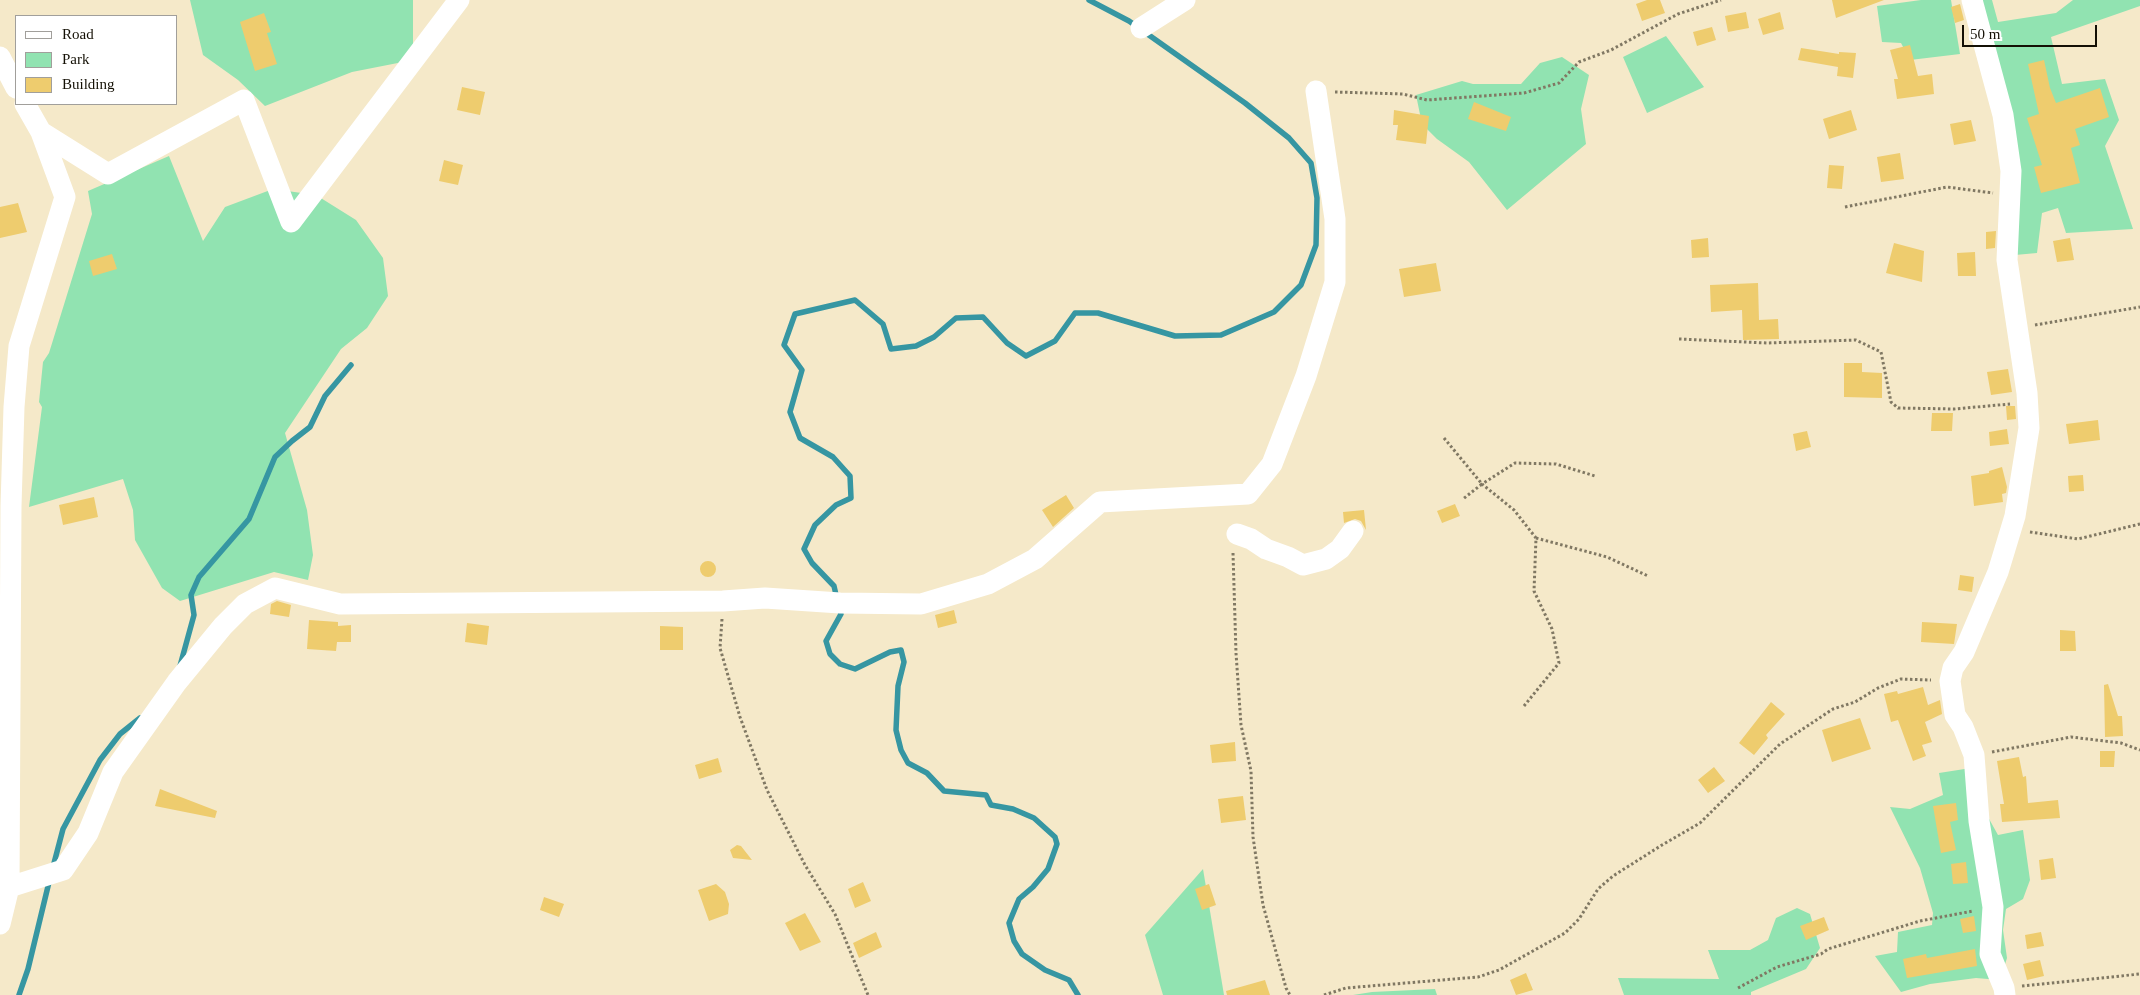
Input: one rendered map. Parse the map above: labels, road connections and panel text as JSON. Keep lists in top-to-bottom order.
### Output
{
  "legend": ["Road", "Park", "Building"],
  "scale_bar": "50 m"
}
